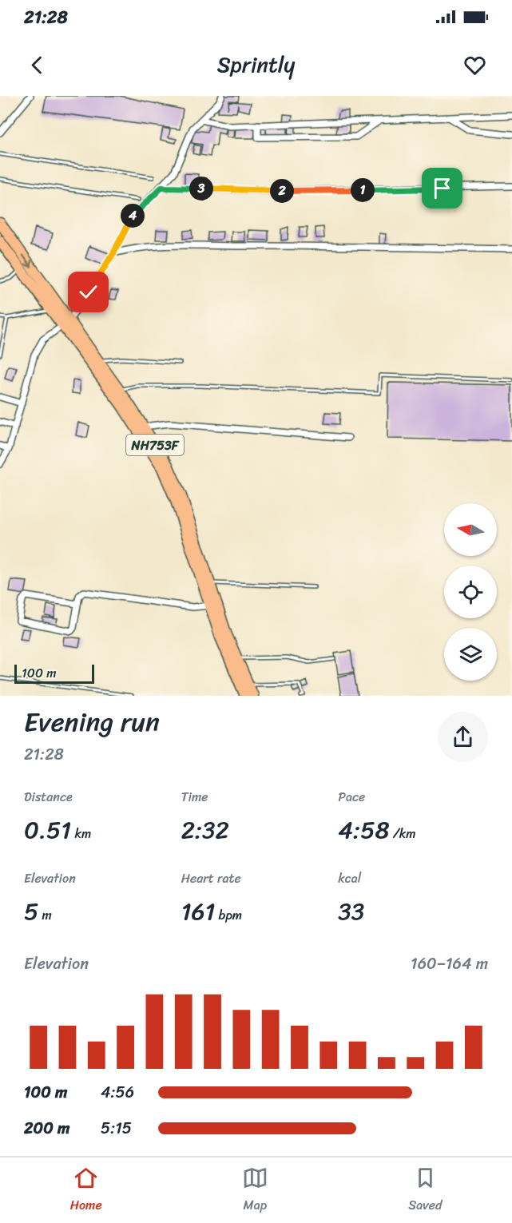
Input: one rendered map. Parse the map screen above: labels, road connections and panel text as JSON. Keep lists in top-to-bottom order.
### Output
{
  "streets": {
    "highway": ["NH753F"]
  },
  "scale_bar": "100 m",
  "north": "left",
  "page": {
    "status": "21:28",
    "header": "Sprintly",
    "pins": [
      "3",
      "1",
      "2",
      "4"
    ],
    "scale": "100 m",
    "heading": ["Evening run", "21:28"],
    "stats": [
      ["Distance", "0.51 km"],
      ["Time", "2:32"],
      ["Pace", "4:58 /km"],
      ["Elevation", "5 m"],
      ["Heart rate", "161 bpm"],
      ["kcal", "33"]
    ],
    "chart": ["Elevation", "160–164 m"],
    "list": [
      {
        "name": "100 m",
        "note": "4:56"
      },
      {
        "name": "200 m",
        "note": "5:15"
      }
    ],
    "tabs": ["Home", "Map", "Saved"]
  }
}
